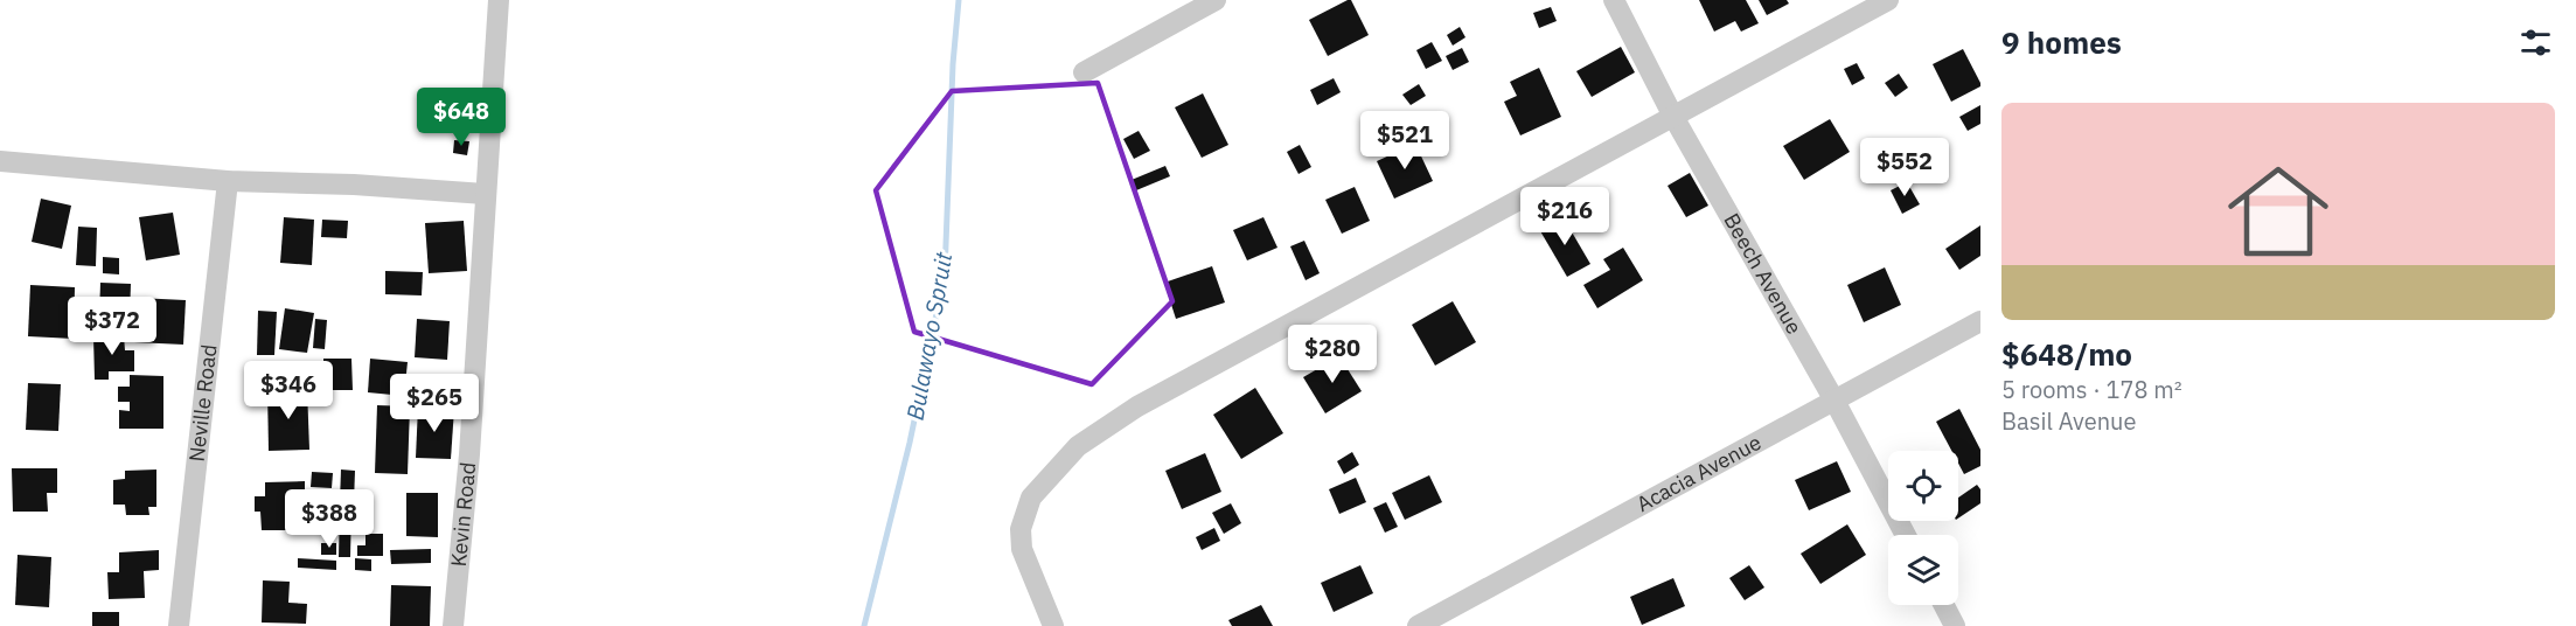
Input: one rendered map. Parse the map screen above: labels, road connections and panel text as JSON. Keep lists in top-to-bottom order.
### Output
{
  "streets": {
    "street": [
      "Beech Avenue",
      "Neville Road",
      "Acacia Avenue",
      "Kevin Road"
    ]
  },
  "crossings": [
    ["Beech Avenue", "Acacia Avenue"]
  ],
  "water": ["Bulawayo Spruit"],
  "page": {
    "heading": "9 homes",
    "list": [
      {
        "name": "$648/mo",
        "note": "5 rooms · 178 m² · Basil Avenue"
      }
    ],
    "price": [
      "$648",
      "$521",
      "$552",
      "$216",
      "$372",
      "$280",
      "$346",
      "$265",
      "$388"
    ]
  }
}
